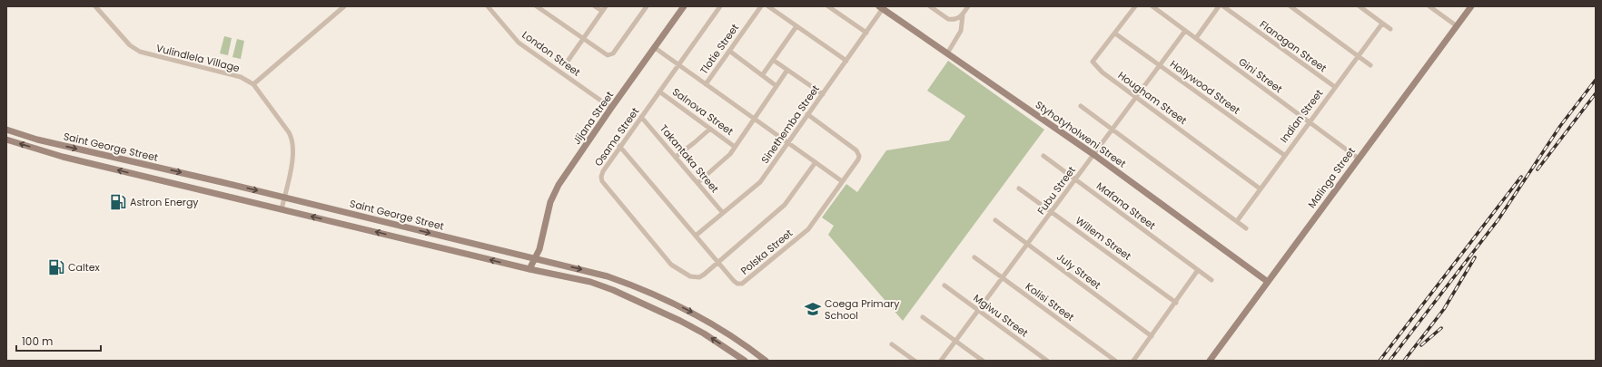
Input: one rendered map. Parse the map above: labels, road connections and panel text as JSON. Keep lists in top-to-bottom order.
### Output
{
  "streets": {
    "main road": [
      "Jijana Street",
      "Styhotyholweni Street",
      "Saint George Street",
      "Malinga Street"
    ],
    "street": [
      "Flanagan Street",
      "Tlotie Street",
      "London Street",
      "Vulindlela Village",
      "Gini Street",
      "Hollywood Street",
      "Hougham Street",
      "Salnova Street",
      "Indian Street",
      "Sinethemba Street",
      "Osama Street",
      "Takantaka Street",
      "Fubu Street",
      "Mafana Street",
      "Willem Street",
      "Polska Street",
      "July Street",
      "Kolisi Street",
      "Mgiwu Street"
    ]
  },
  "crossings": [
    ["Flanagan Street", "Indian Street"],
    ["London Street", "Jijana Street"],
    ["Gini Street", "Indian Street"],
    ["Gini Street", "Malinga Street"],
    ["Gini Street", "Fubu Street"],
    ["Hollywood Street", "Hougham Street"],
    ["Hollywood Street", "Indian Street"],
    ["Hollywood Street", "Fubu Street"],
    ["Hougham Street", "Indian Street"],
    ["Hougham Street", "Fubu Street"],
    ["Salnova Street", "Osama Street"],
    ["Jijana Street", "Saint George Street"],
    ["Sinethemba Street", "Styhotyholweni Street"],
    ["Sinethemba Street", "Takantaka Street"],
    ["Sinethemba Street", "Polska Street"],
    ["Styhotyholweni Street", "Malinga Street"],
    ["Styhotyholweni Street", "Fubu Street"],
    ["Osama Street", "Takantaka Street"],
    ["Osama Street", "Polska Street"],
    ["Fubu Street", "Mafana Street"],
    ["Fubu Street", "Willem Street"],
    ["Fubu Street", "July Street"],
    ["Fubu Street", "Kolisi Street"],
    ["Fubu Street", "Mgiwu Street"]
  ],
  "places": {
    "fuel station": ["Astron Energy", "Caltex"],
    "school or university": ["Coega Primary School"]
  },
  "scale_bar": "100 m"
}
